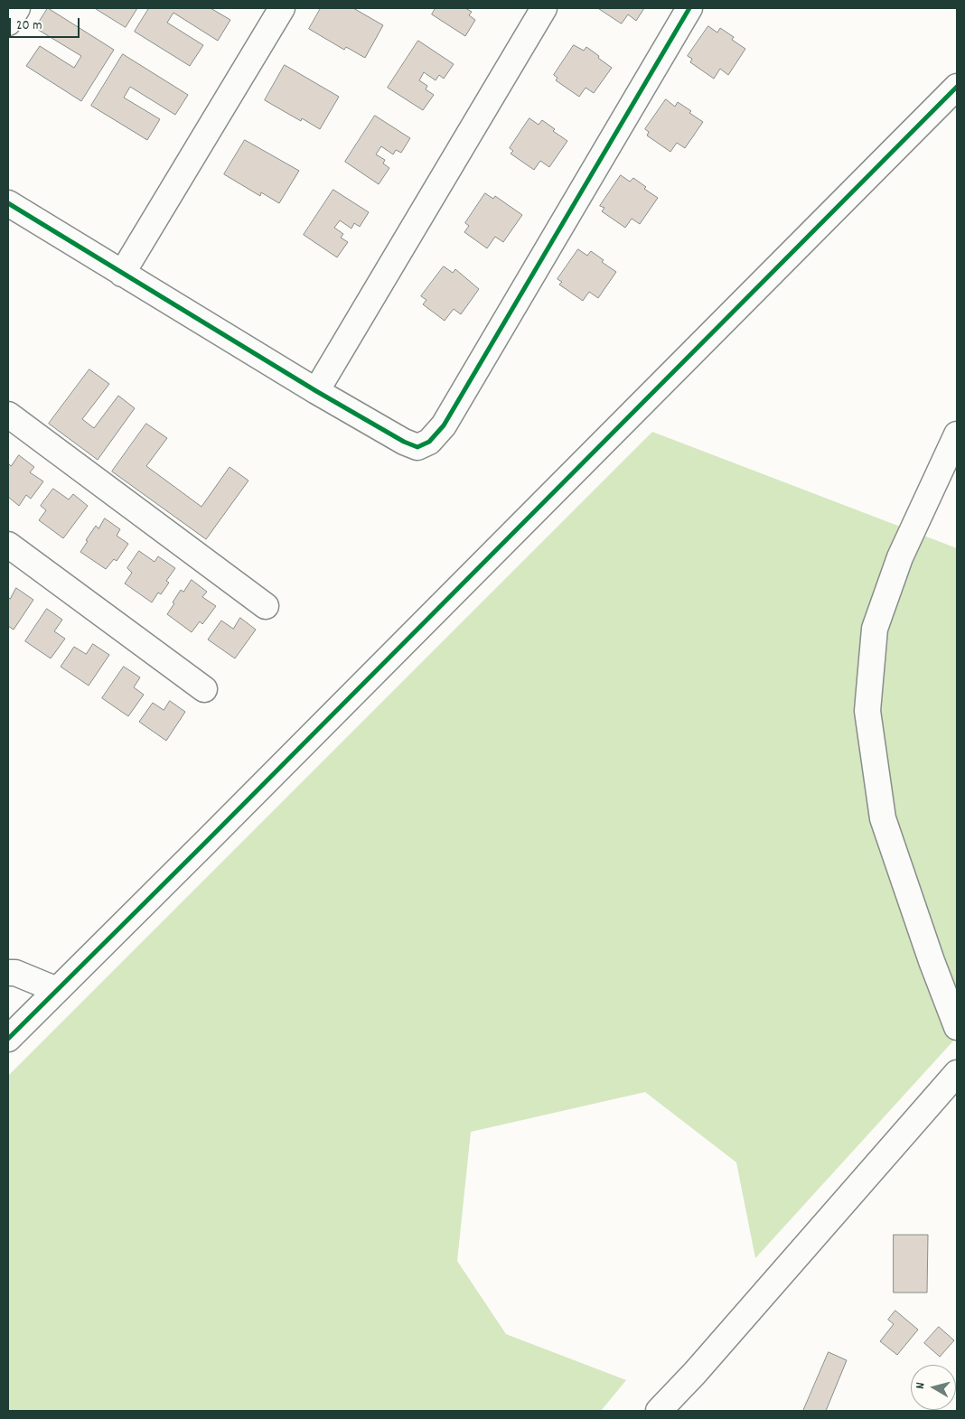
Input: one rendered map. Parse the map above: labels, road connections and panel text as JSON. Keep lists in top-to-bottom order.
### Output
{
  "scale_bar": "20 m",
  "north": "left"
}
